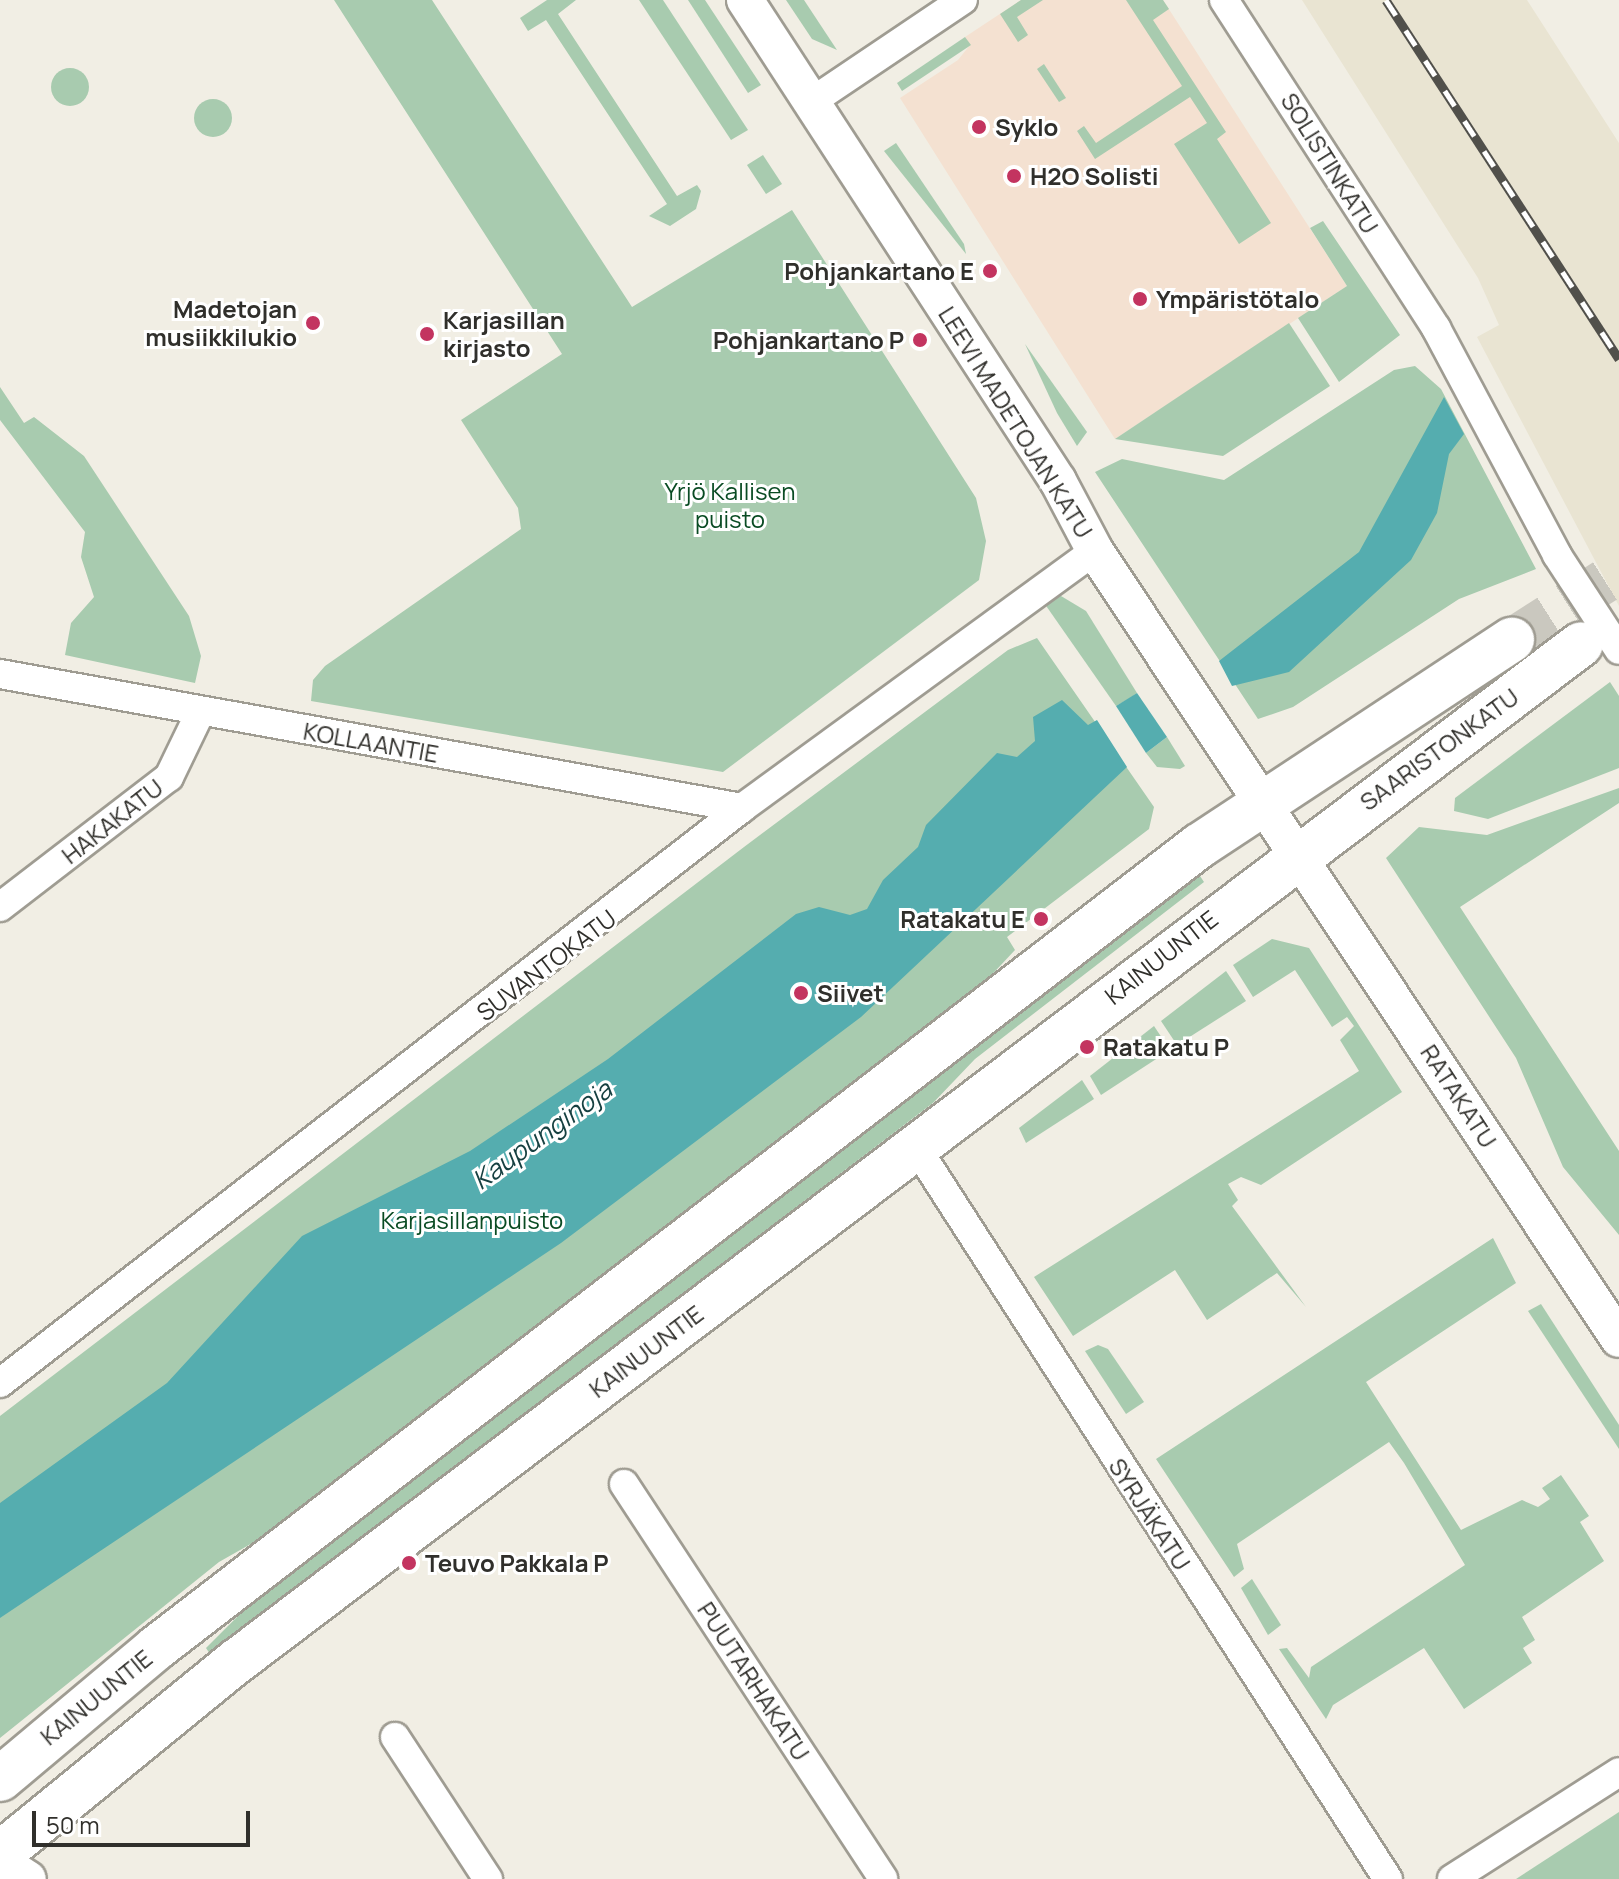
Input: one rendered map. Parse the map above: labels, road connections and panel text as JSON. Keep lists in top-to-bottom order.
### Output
{
  "streets": {
    "main road": ["SAARISTONKATU", "KAINUUNTIE"],
    "street": [
      "SOLISTINKATU",
      "LEEVI MADETOJAN KATU",
      "KOLLAANTIE",
      "HAKAKATU",
      "SUVANTOKATU",
      "RATAKATU",
      "SYRJÄKATU",
      "PUUTARHAKATU"
    ]
  },
  "crossings": [
    ["SOLISTINKATU", "SAARISTONKATU"],
    ["LEEVI MADETOJAN KATU", "SAARISTONKATU"],
    ["LEEVI MADETOJAN KATU", "KAINUUNTIE"],
    ["LEEVI MADETOJAN KATU", "SUVANTOKATU"],
    ["LEEVI MADETOJAN KATU", "RATAKATU"],
    ["KOLLAANTIE", "HAKAKATU"],
    ["KOLLAANTIE", "SUVANTOKATU"],
    ["SAARISTONKATU", "KAINUUNTIE"],
    ["SAARISTONKATU", "RATAKATU"],
    ["KAINUUNTIE", "RATAKATU"],
    ["KAINUUNTIE", "SYRJÄKATU"]
  ],
  "water": ["Kaupunginoja"],
  "parks": ["Yrjö Kallisen puisto", "Karjasillanpuisto"],
  "places": [
    "Syklo",
    "H2O Solisti",
    "Pohjankartano E",
    "Ympäristötalo",
    "Madetojan musiikkilukio",
    "Karjasillan kirjasto",
    "Pohjankartano P",
    "Ratakatu E",
    "Siivet",
    "Ratakatu P",
    "Teuvo Pakkala P"
  ],
  "scale_bar": "50 m"
}
